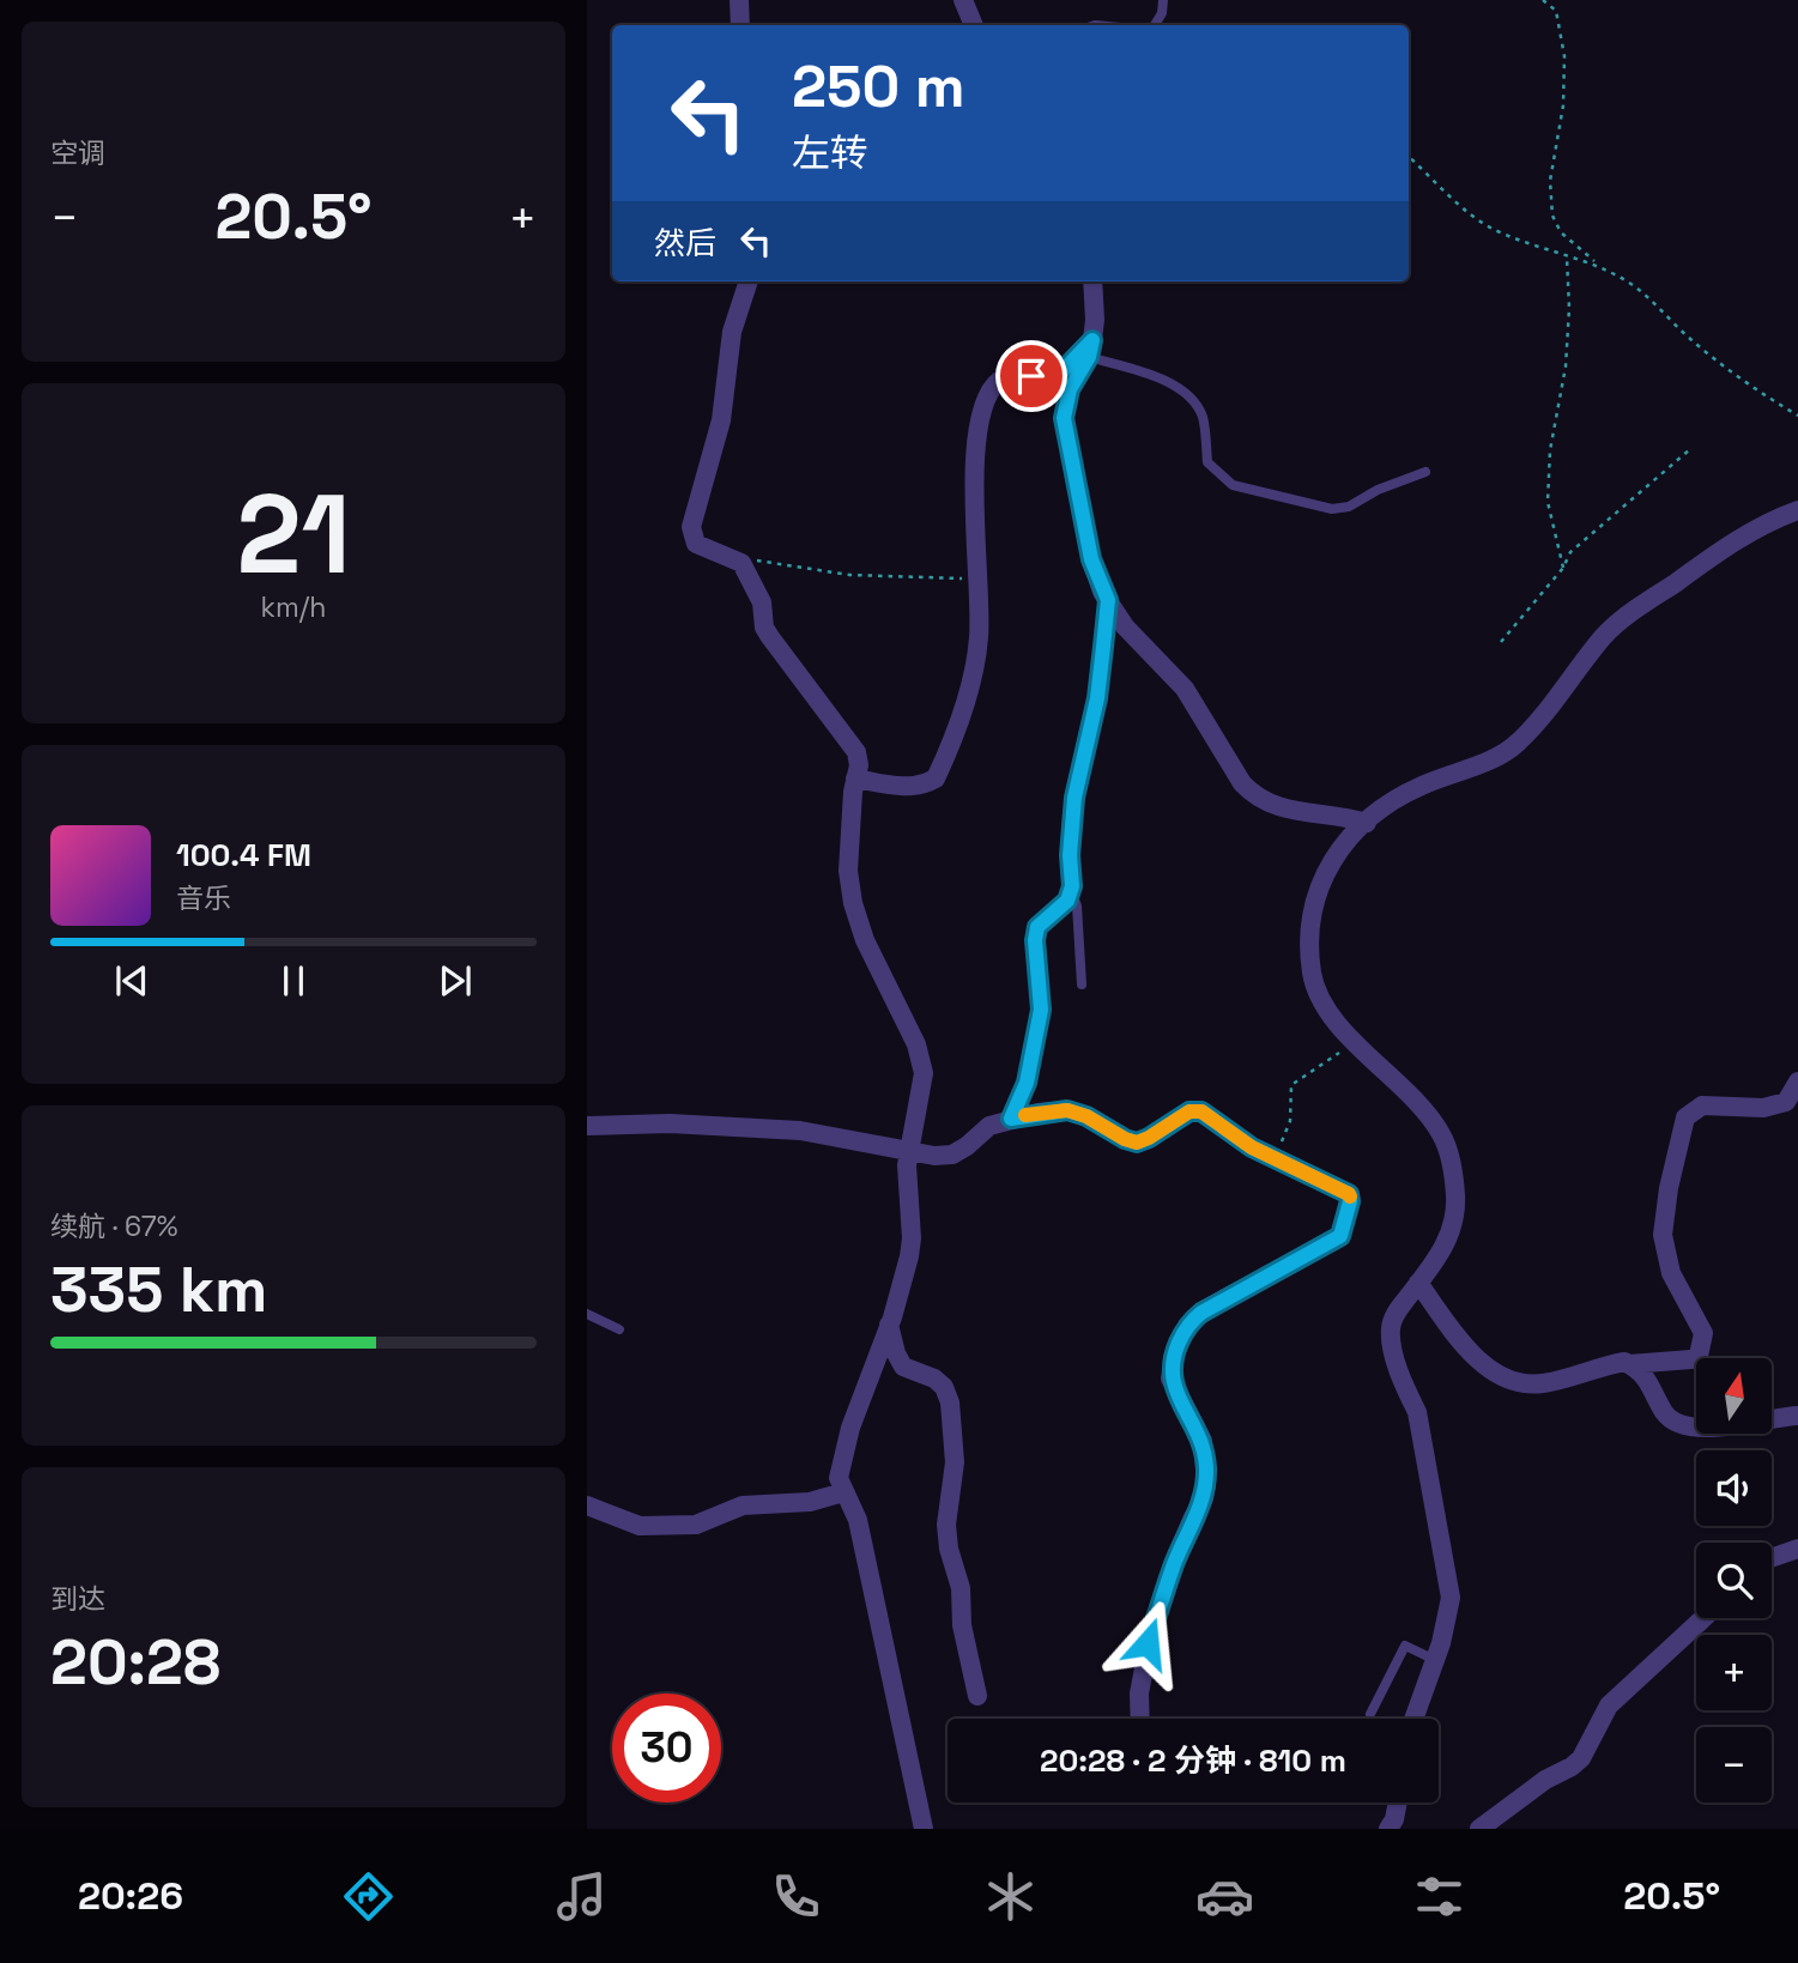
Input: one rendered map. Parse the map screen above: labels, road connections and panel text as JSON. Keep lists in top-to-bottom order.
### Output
{
  "north": "top",
  "page": {
    "tile": [
      "空调",
      ["21", "km/h"],
      ["续航 · 67%", "335 km"],
      ["到达", "20:28"]
    ],
    "turn": ["250 m", "左转"],
    "heat": ["−", "20.5°", "+"],
    "then": "然后",
    "song": ["100.4 FM", "音乐"],
    "map_buttons": ["+", "−"],
    "limit": "30",
    "trip": "20:28 · 2 分钟 · 810 m",
    "tabs": ["20:26", "20.5°"]
  }
}
